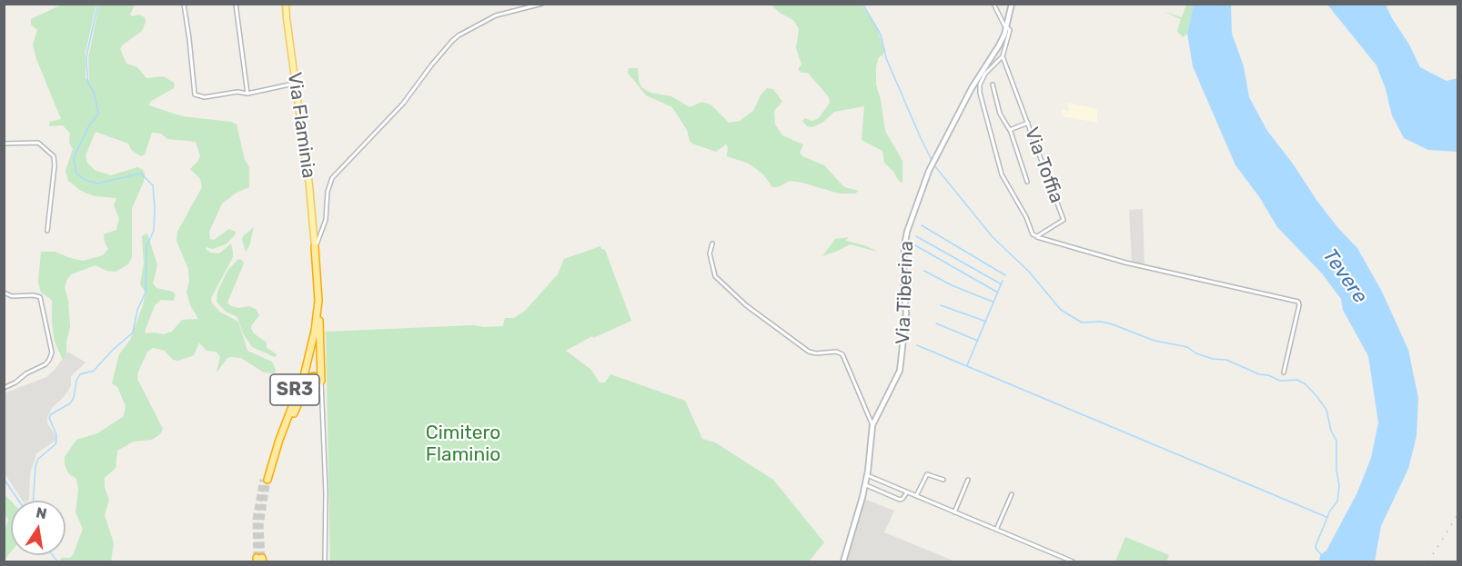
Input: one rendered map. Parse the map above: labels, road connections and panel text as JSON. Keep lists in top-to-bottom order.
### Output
{
  "streets": {
    "highway": ["Via Flaminia", "SR3"],
    "main road": ["Via Tiberina"],
    "street": ["Via Toffia"]
  },
  "water": ["Tevere"],
  "parks": ["Cimitero Flaminio"],
  "north": "top"
}
